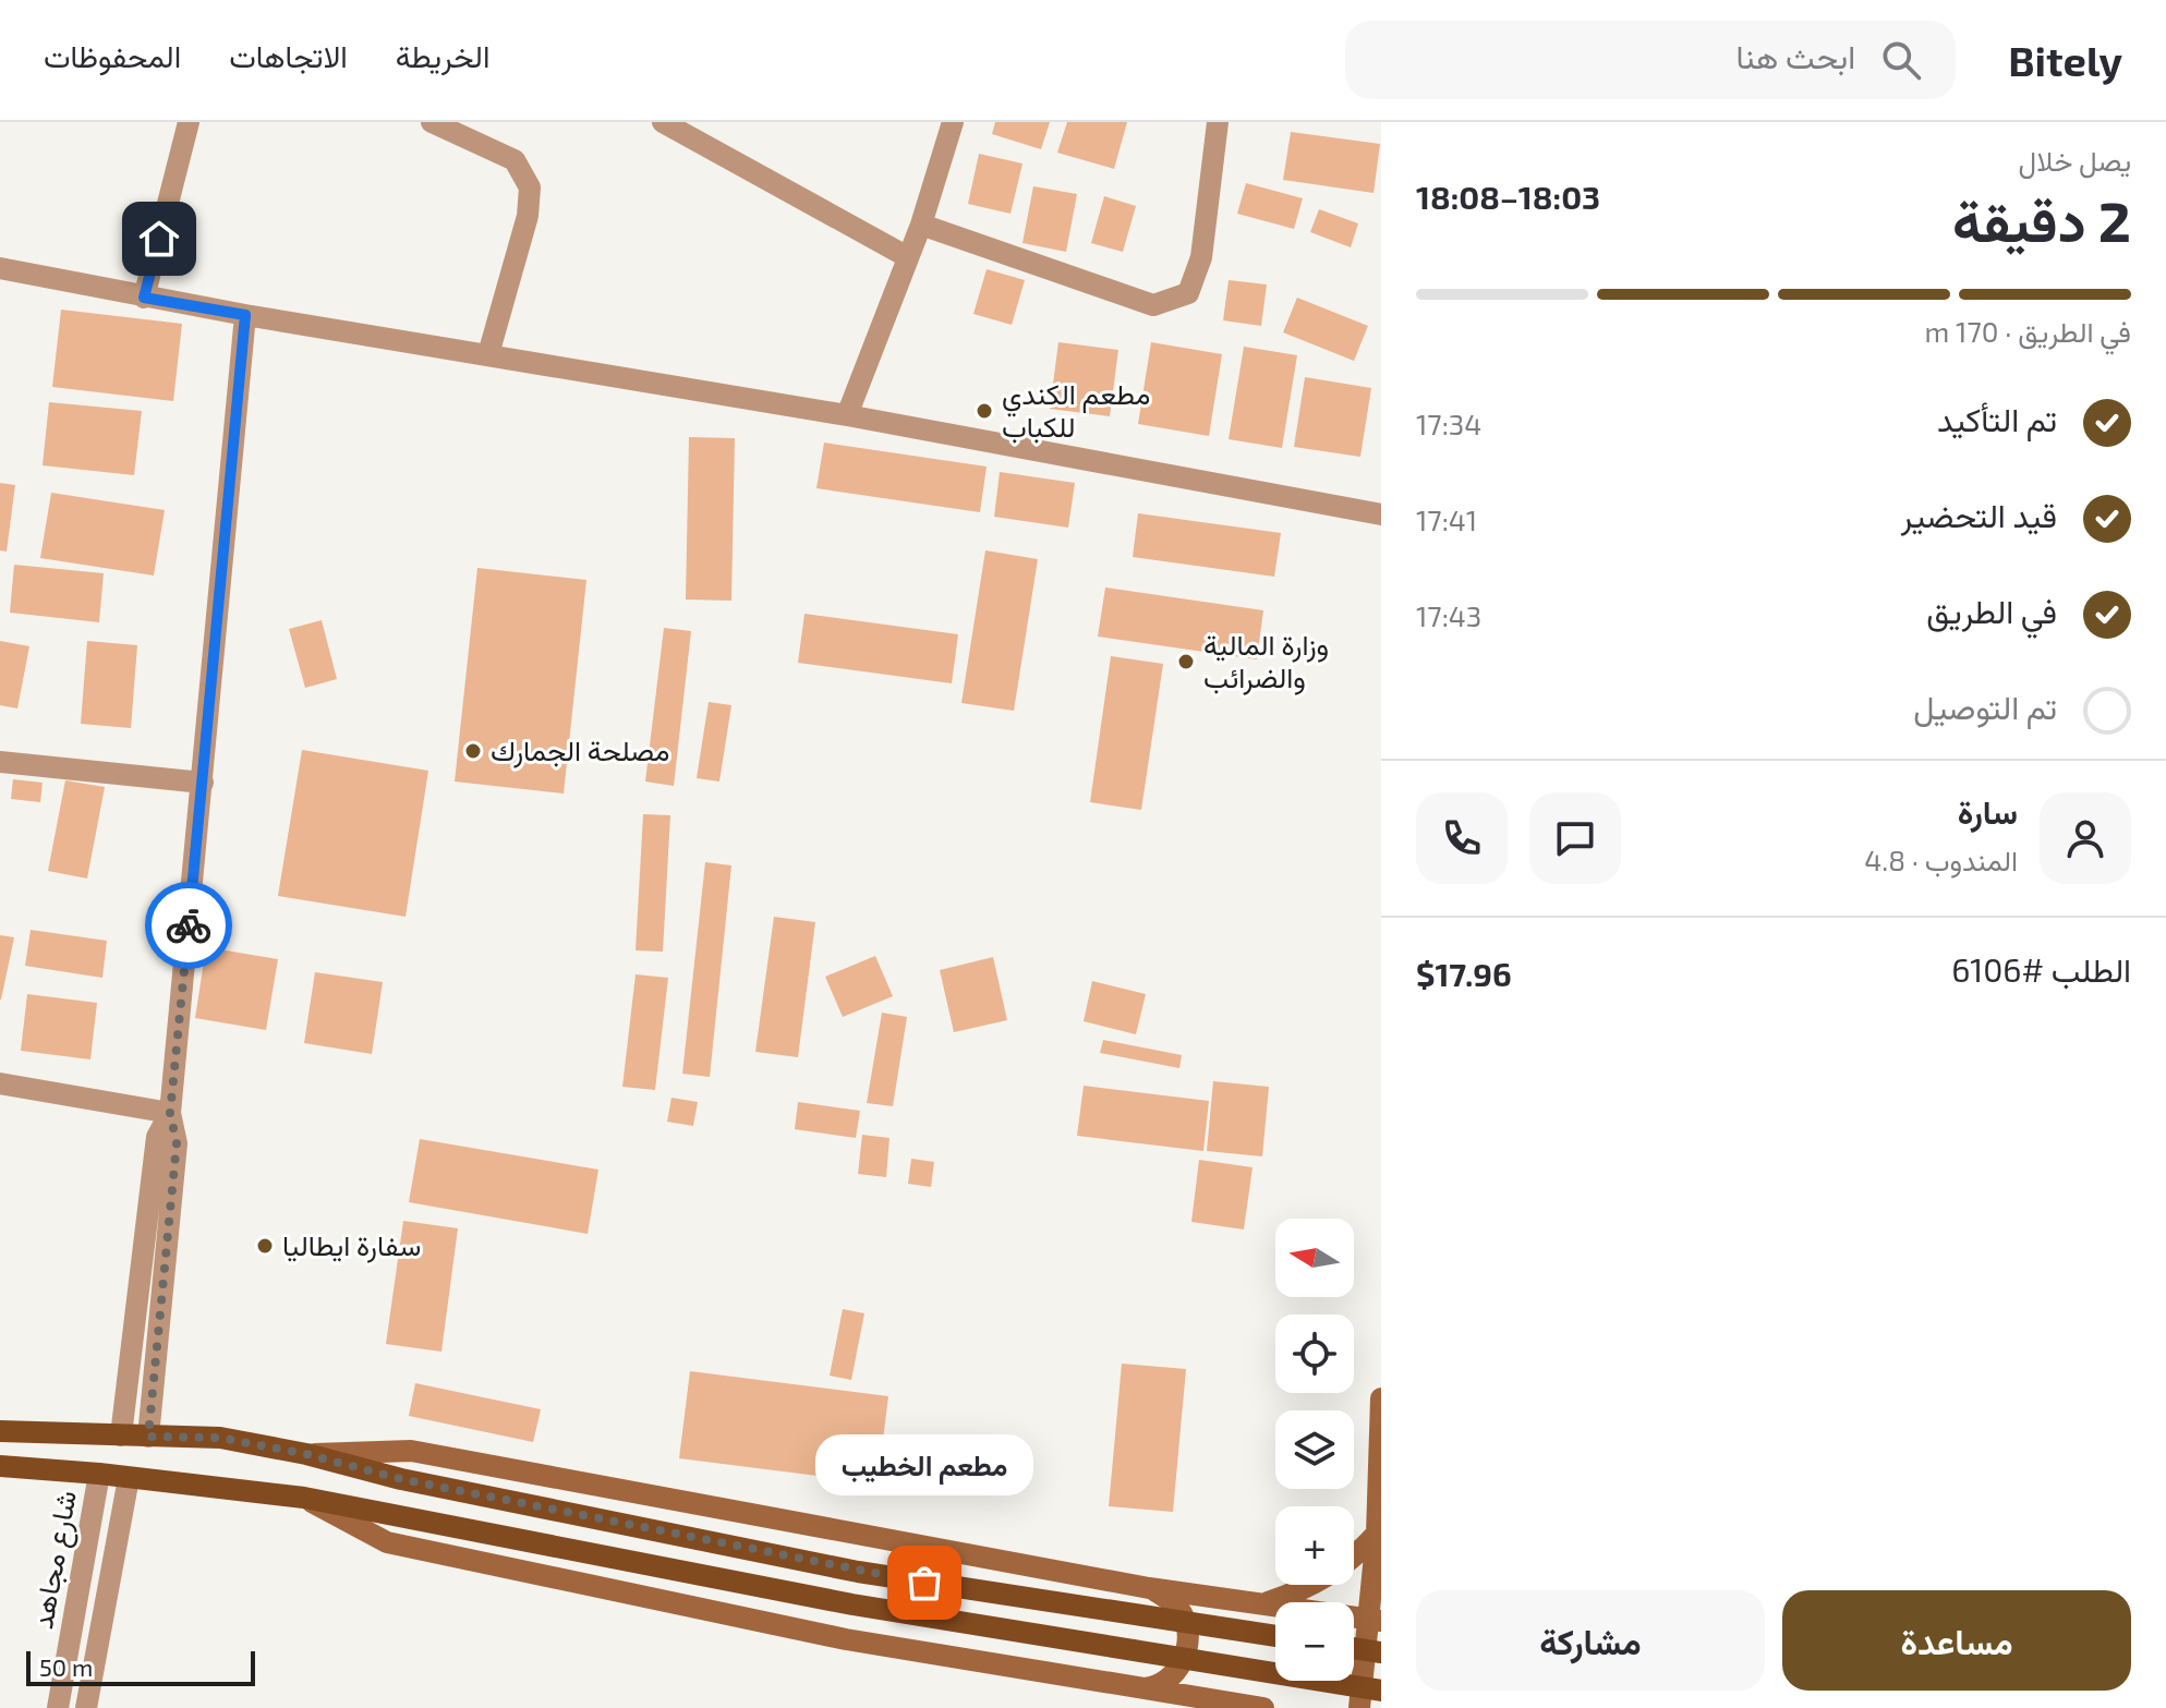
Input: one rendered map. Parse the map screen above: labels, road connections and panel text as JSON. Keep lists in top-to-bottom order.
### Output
{
  "streets": {
    "street": ["شارع مجاهد"]
  },
  "places": [
    "مطعم الكندي للكباب",
    "وزارة المالية والضرائب",
    "مصلحة الجمارك",
    "سفارة ايطاليا",
    "مطعم الخطيب"
  ],
  "scale_bar": "50 m",
  "north": "left",
  "page": {
    "header": "Bitely",
    "search": "ابحث هنا",
    "nav": ["الخريطة", "الاتجاهات", "المحفوظات"],
    "heading": ["2 دقيقة", "يصل خلال", "18:03–18:08"],
    "panel": [
      "سارة",
      "المندوب · 4.8",
      "الطلب #6106",
      "$17.96"
    ],
    "bar": "في الطريق · 170 m",
    "list": [
      ["تم التأكيد", "17:34"],
      ["قيد التحضير", "17:41"],
      ["في الطريق", "17:43"],
      "تم التوصيل"
    ],
    "map_buttons": ["+", "−"],
    "bubble": "مطعم الخطيب",
    "buttons": ["مساعدة", "مشاركة"],
    "scale": "50 m"
  }
}
